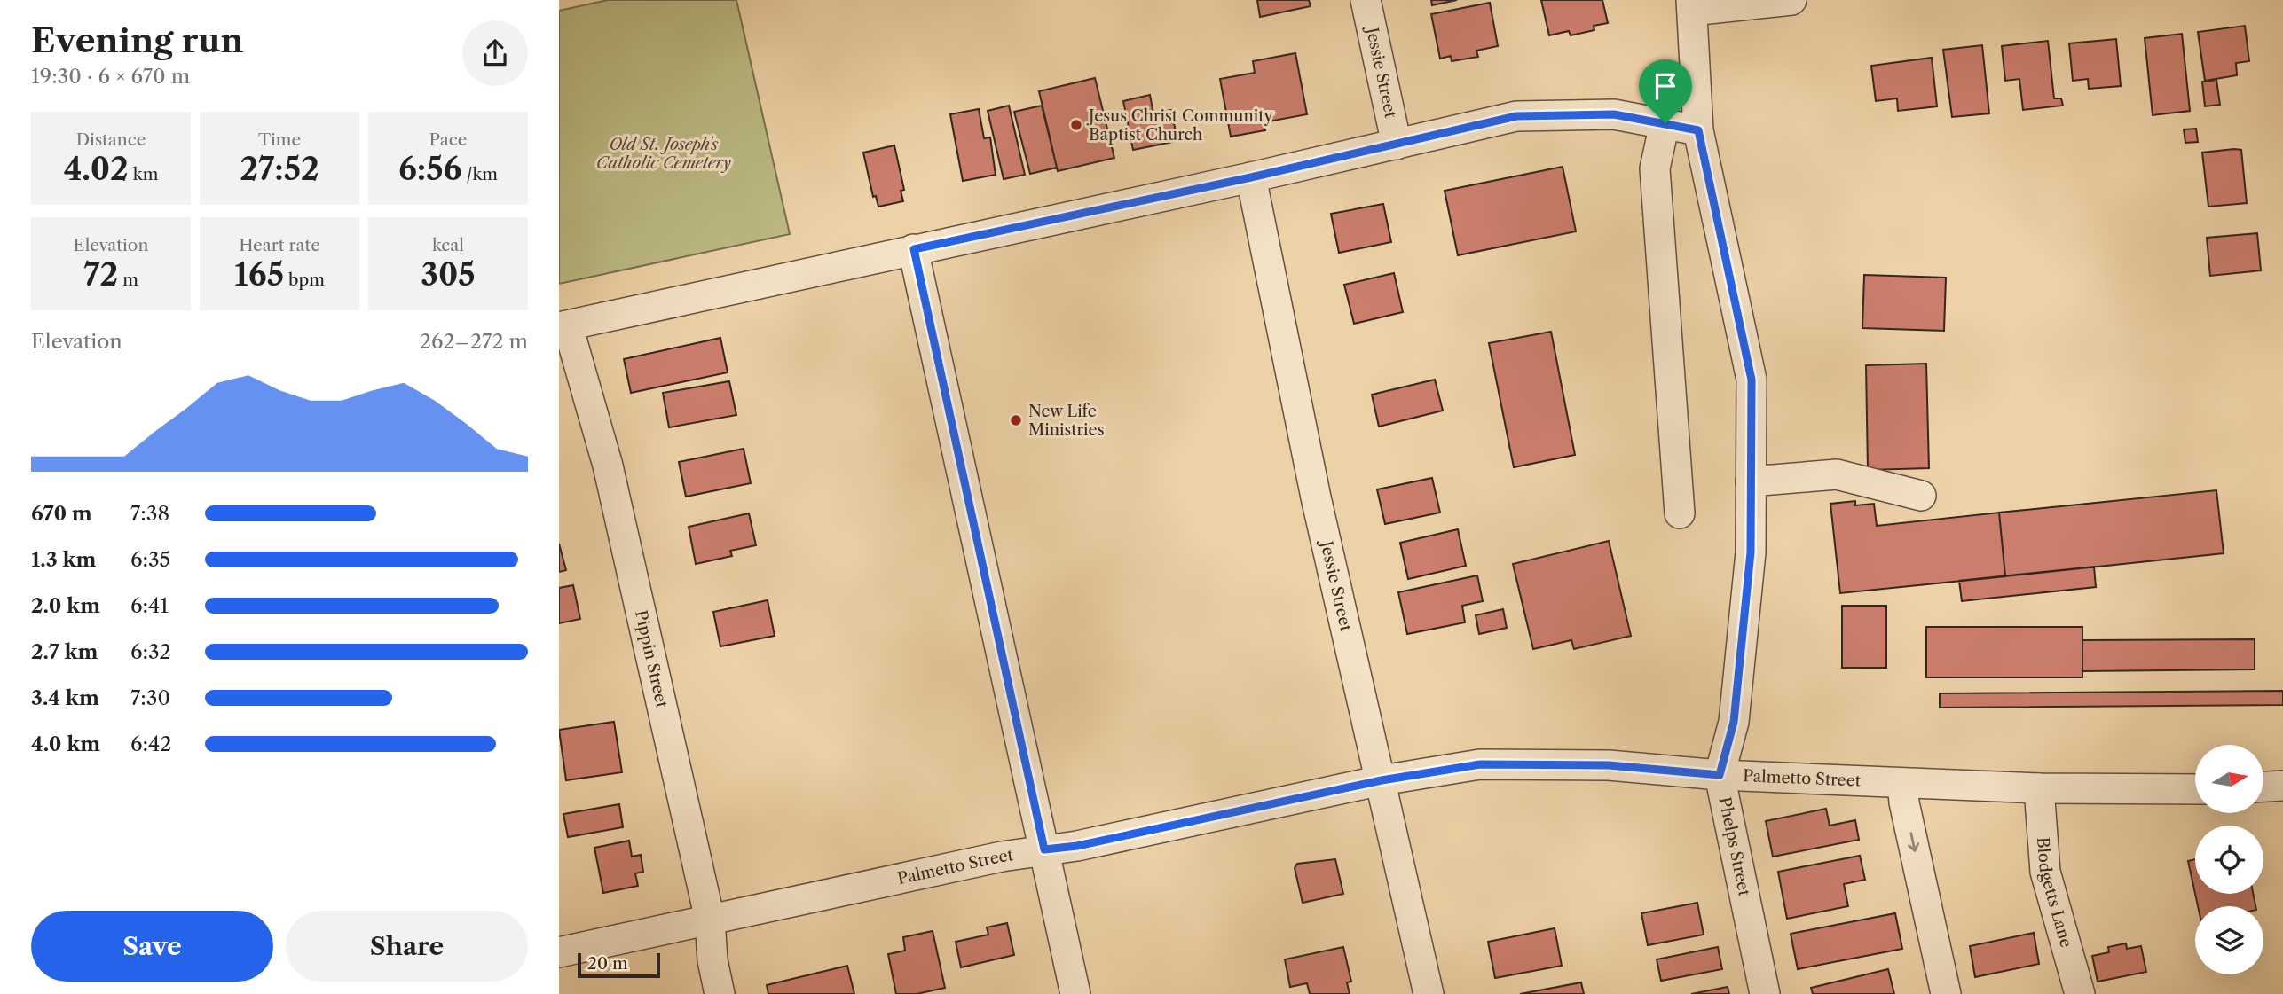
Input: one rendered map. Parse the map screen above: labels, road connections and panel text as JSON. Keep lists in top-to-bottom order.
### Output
{
  "streets": {
    "street": [
      "Jessie Street",
      "Pippin Street",
      "Palmetto Street",
      "Phelps Street",
      "Blodgetts Lane"
    ]
  },
  "crossings": [
    ["Jessie Street", "Palmetto Street"],
    ["Pippin Street", "Palmetto Street"],
    ["Palmetto Street", "Phelps Street"],
    ["Palmetto Street", "Blodgetts Lane"]
  ],
  "parks": ["Old St. Joseph's Catholic Cemetery"],
  "places": ["Jesus Christ Community Baptist Church", "New Life Ministries"],
  "scale_bar": "20 m",
  "north": "right",
  "page": {
    "heading": ["Evening run", "19:30 · 6 × 670 m"],
    "stats": [
      ["Distance", "4.02 km"],
      ["Time", "27:52"],
      ["Pace", "6:56 /km"],
      ["Elevation", "72 m"],
      ["Heart rate", "165 bpm"],
      ["kcal", "305"]
    ],
    "chart": ["Elevation", "262–272 m"],
    "list": [
      {
        "name": "670 m",
        "note": "7:38"
      },
      {
        "name": "1.3 km",
        "note": "6:35"
      },
      {
        "name": "2.0 km",
        "note": "6:41"
      },
      {
        "name": "2.7 km",
        "note": "6:32"
      },
      {
        "name": "3.4 km",
        "note": "7:30"
      },
      {
        "name": "4.0 km",
        "note": "6:42"
      }
    ],
    "buttons": ["Save", "Share"],
    "scale": "20 m"
  }
}
